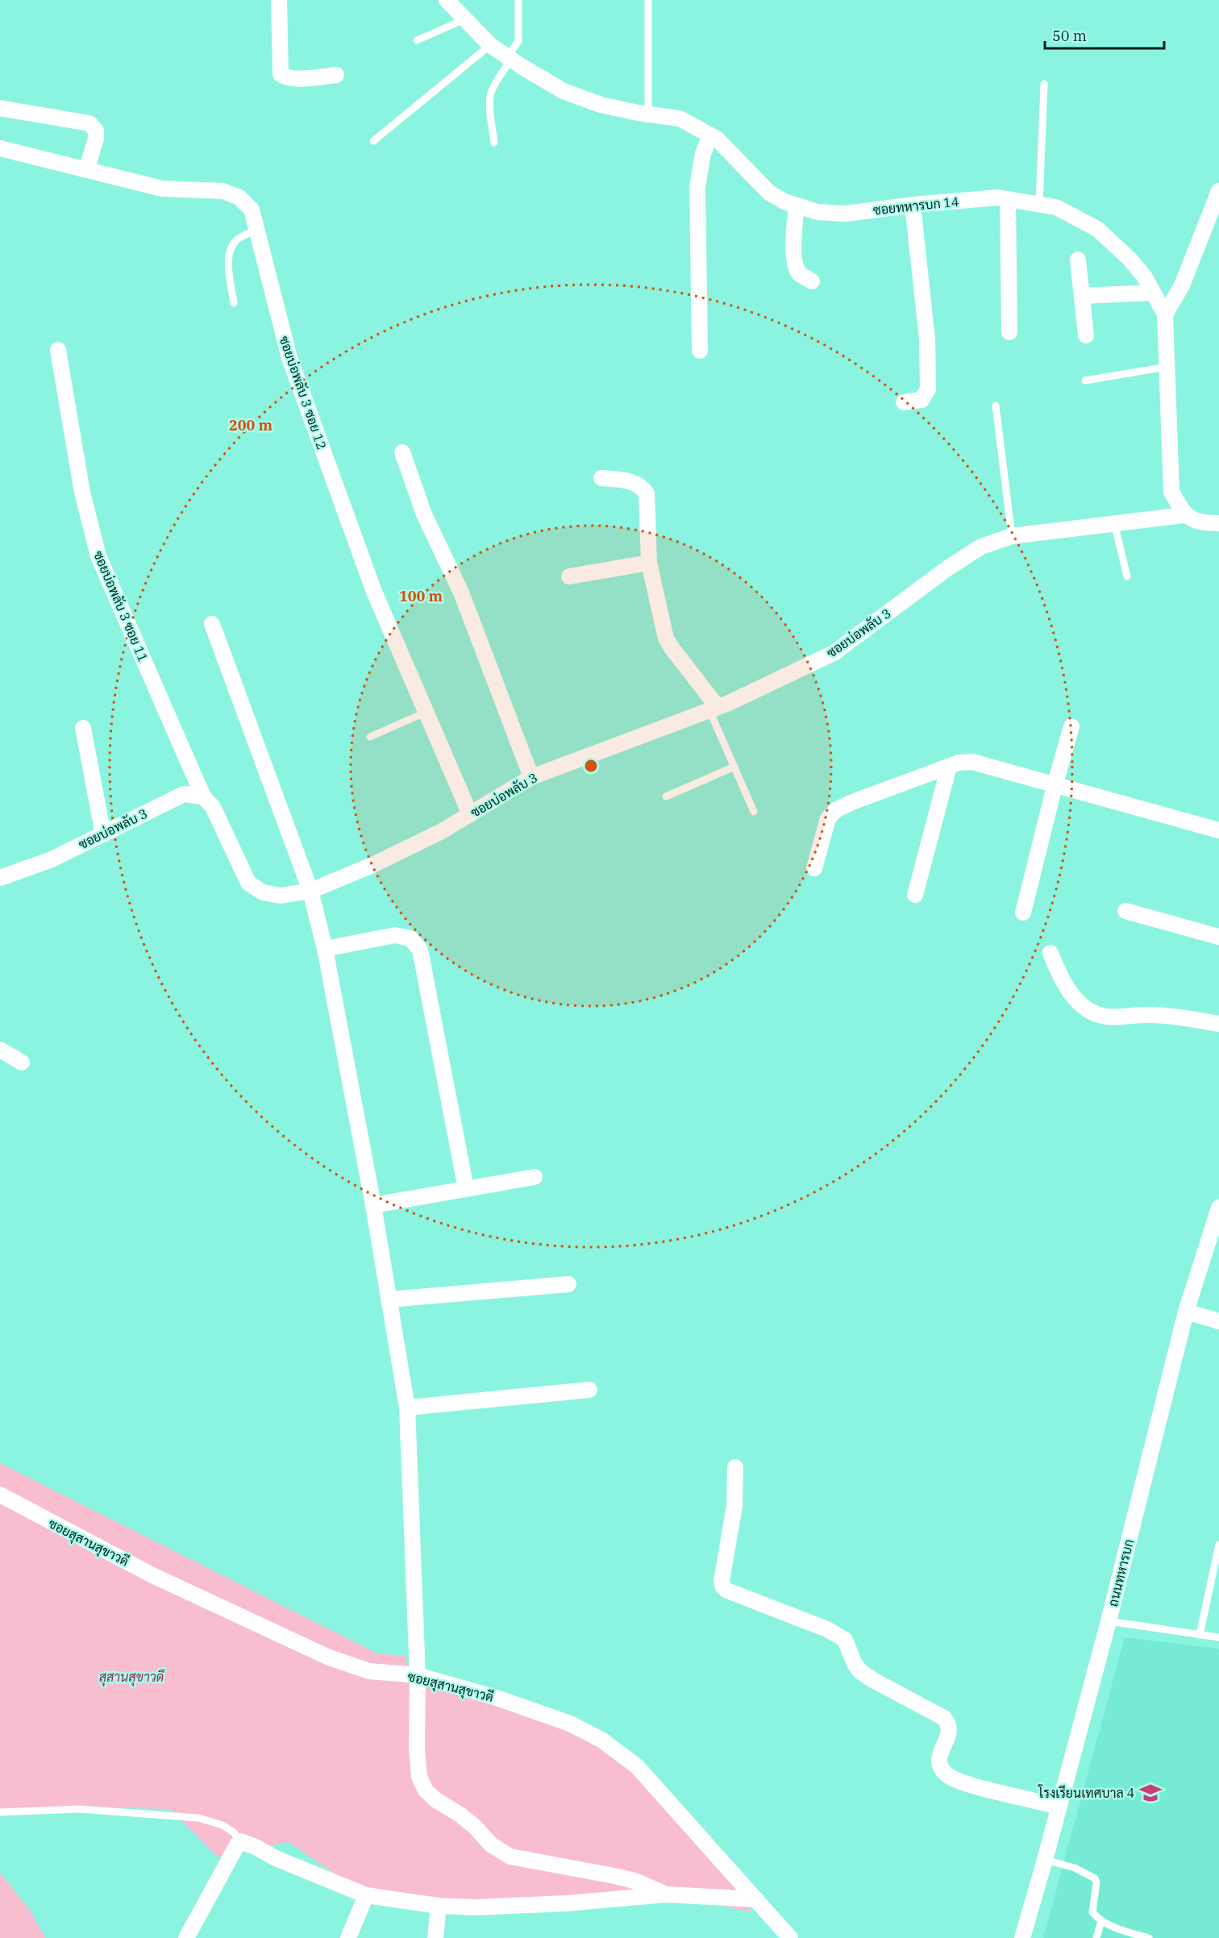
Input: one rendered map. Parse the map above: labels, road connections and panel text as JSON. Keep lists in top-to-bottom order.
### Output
{
  "streets": {
    "street": [
      "ซอยทหารบก 14",
      "ซอยบ่อพลับ 3 ซอย 12",
      "ซอยบ่อพลับ 3 ซอย 11",
      "ซอยบ่อพลับ 3",
      "ซอยสุสานสุขาวดี",
      "ถนนทหารบก"
    ]
  },
  "crossings": [
    ["ซอยทหารบก 14", "ซอยบ่อพลับ 3"],
    ["ซอยบ่อพลับ 3 ซอย 12", "ซอยบ่อพลับ 3"],
    ["ซอยบ่อพลับ 3 ซอย 11", "ซอยบ่อพลับ 3"]
  ],
  "parks": ["สุสานสุขาวดี"],
  "places": {
    "school or university": ["โรงเรียนเทศบาล 4"]
  },
  "scale_bar": "50 m",
  "rings": ["200 m", "100 m"]
}
